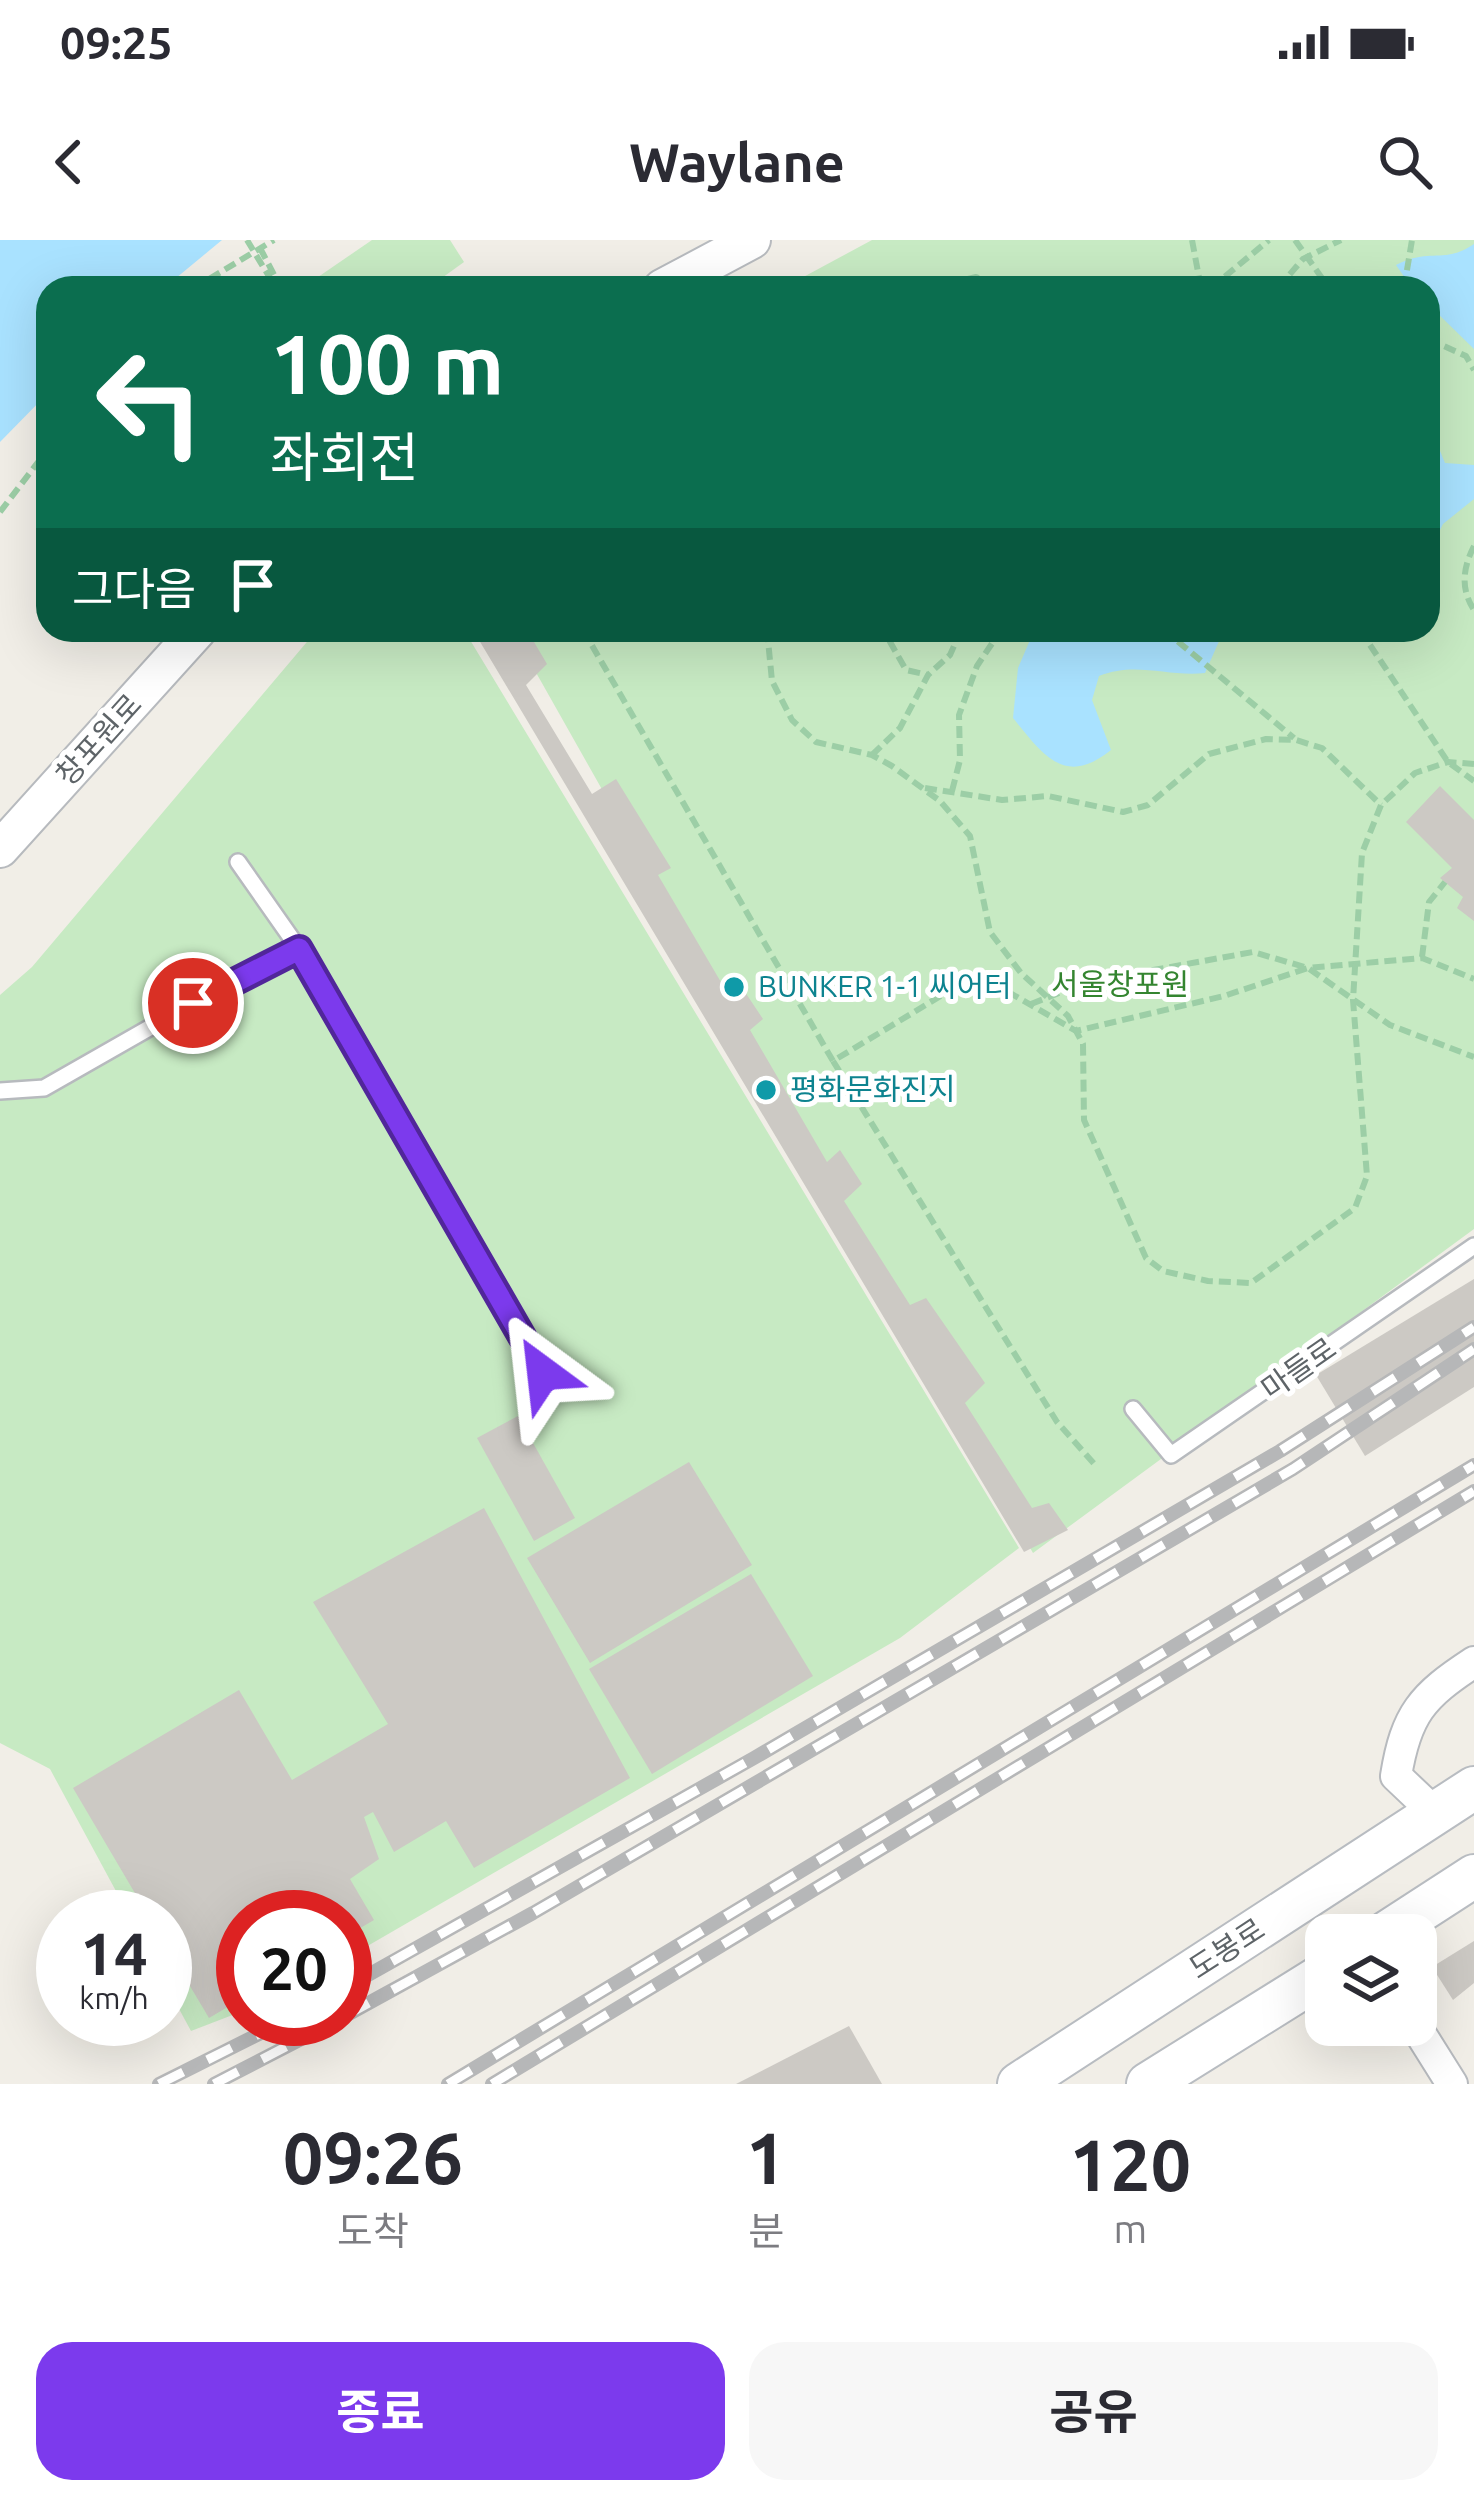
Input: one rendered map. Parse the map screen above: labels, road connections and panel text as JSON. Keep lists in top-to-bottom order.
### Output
{
  "streets": {
    "main road": ["도봉로"],
    "street": ["창포원로"],
    "lane": ["마들로"]
  },
  "parks": ["서울창포원"],
  "places": ["BUNKER 1-1 씨어터", "평화문화진지"],
  "page": {
    "status": "09:25",
    "header": "Waylane",
    "turn": ["100 m", "좌회전"],
    "then": "그다음",
    "speed": "14 km/h",
    "limit": "20",
    "eta": [
      "09:26",
      "도착",
      "1",
      "분",
      "120",
      "m"
    ],
    "buttons": ["종료", "공유"]
  }
}
